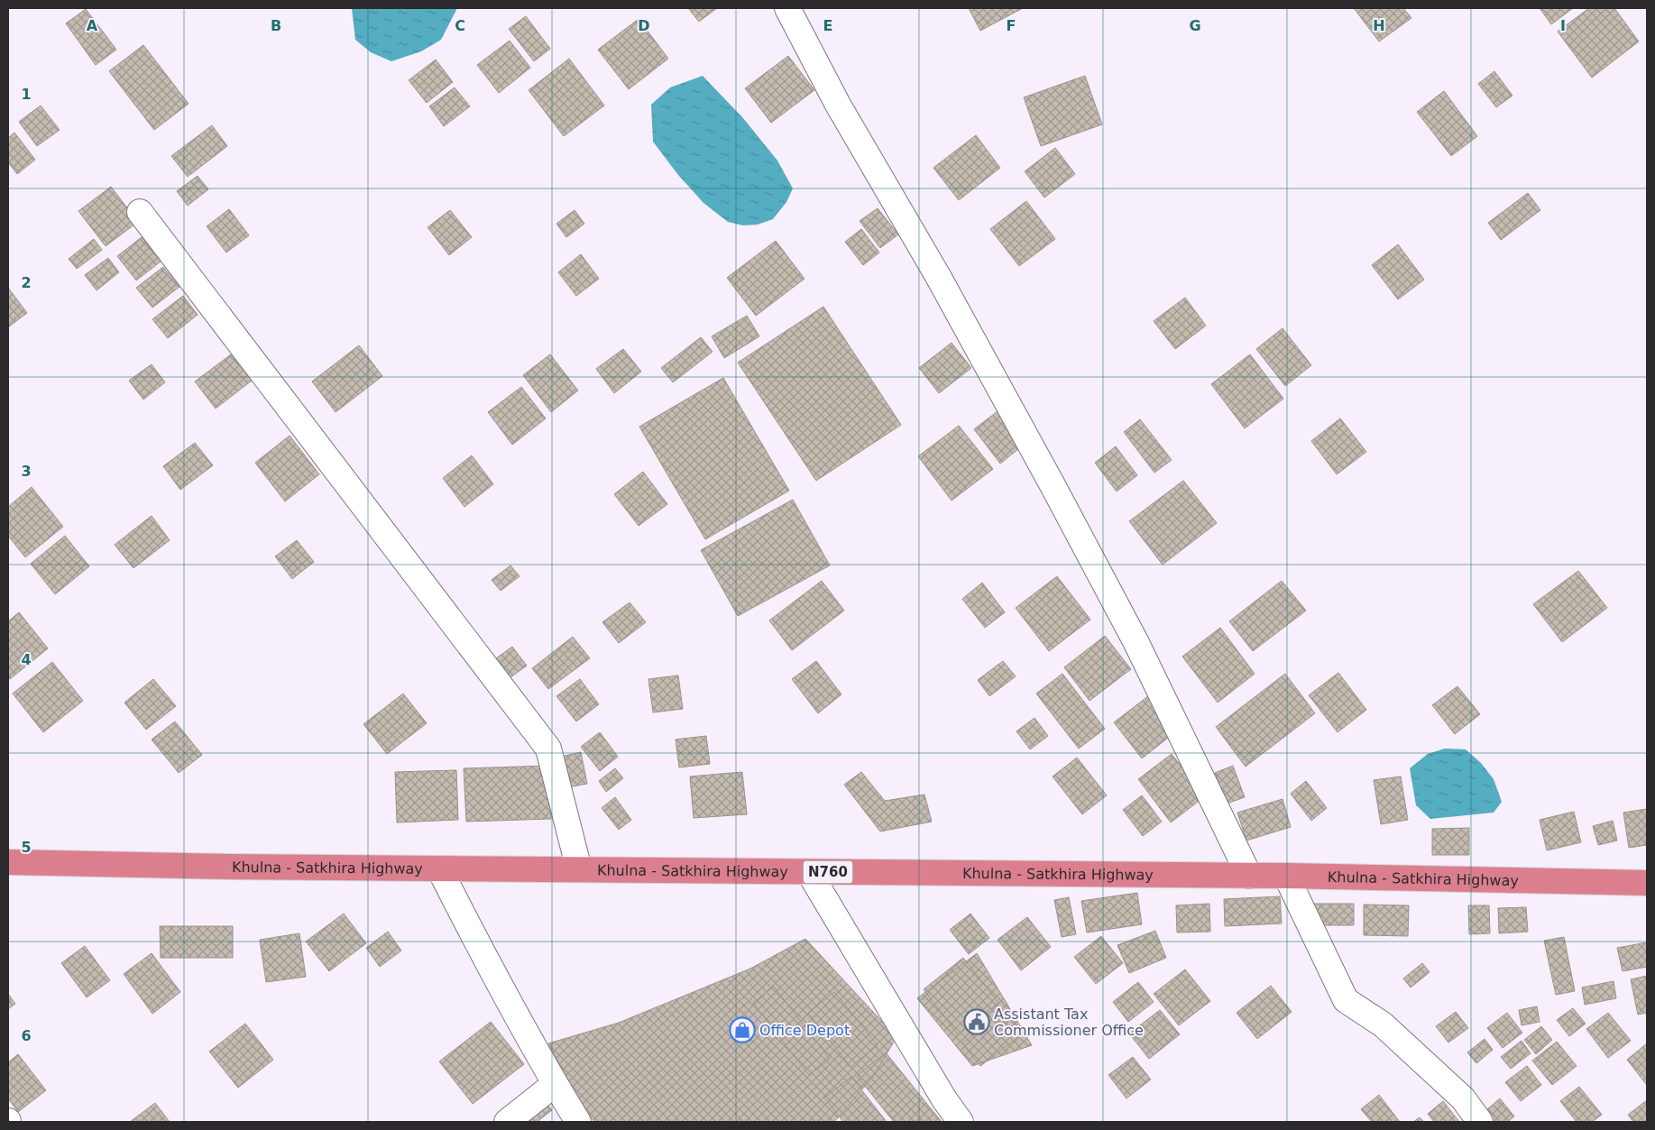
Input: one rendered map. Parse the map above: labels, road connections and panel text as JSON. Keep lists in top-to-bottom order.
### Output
{
  "streets": {
    "highway": ["Khulna - Satkhira Highway", "N760"]
  },
  "places": {
    "public building": ["Assistant Tax Commissioner Office"],
    "shop": ["Office Depot"]
  },
  "grid": {
    "columns": [
      "A",
      "B",
      "C",
      "D",
      "E",
      "F",
      "G",
      "H",
      "I"
    ],
    "rows": [
      "1",
      "2",
      "3",
      "4",
      "5",
      "6"
    ]
  }
}
